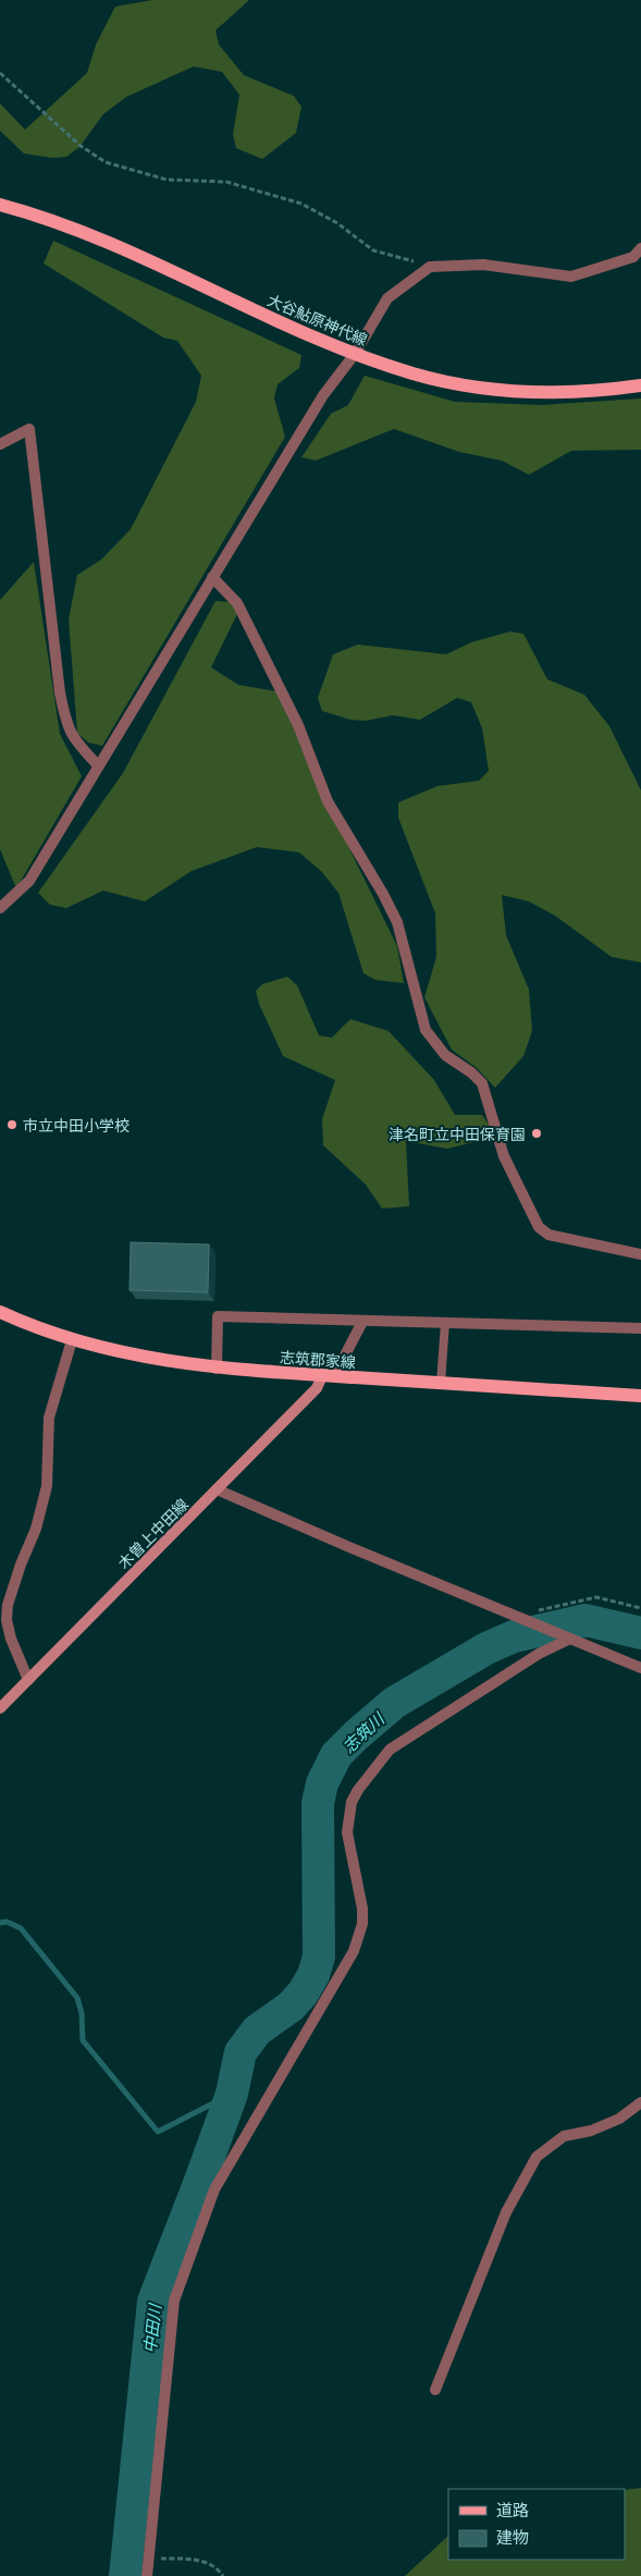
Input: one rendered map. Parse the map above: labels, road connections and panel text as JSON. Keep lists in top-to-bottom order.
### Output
{
  "streets": {
    "main road": ["大谷鮎原神代線", "志筑郡家線", "木曽上中田線"]
  },
  "crossings": [
    ["志筑郡家線", "木曽上中田線"]
  ],
  "water": ["志筑川", "中田川"],
  "places": ["市立中田小学校", "津名町立中田保育園"],
  "legend": ["道路", "建物"]
}
